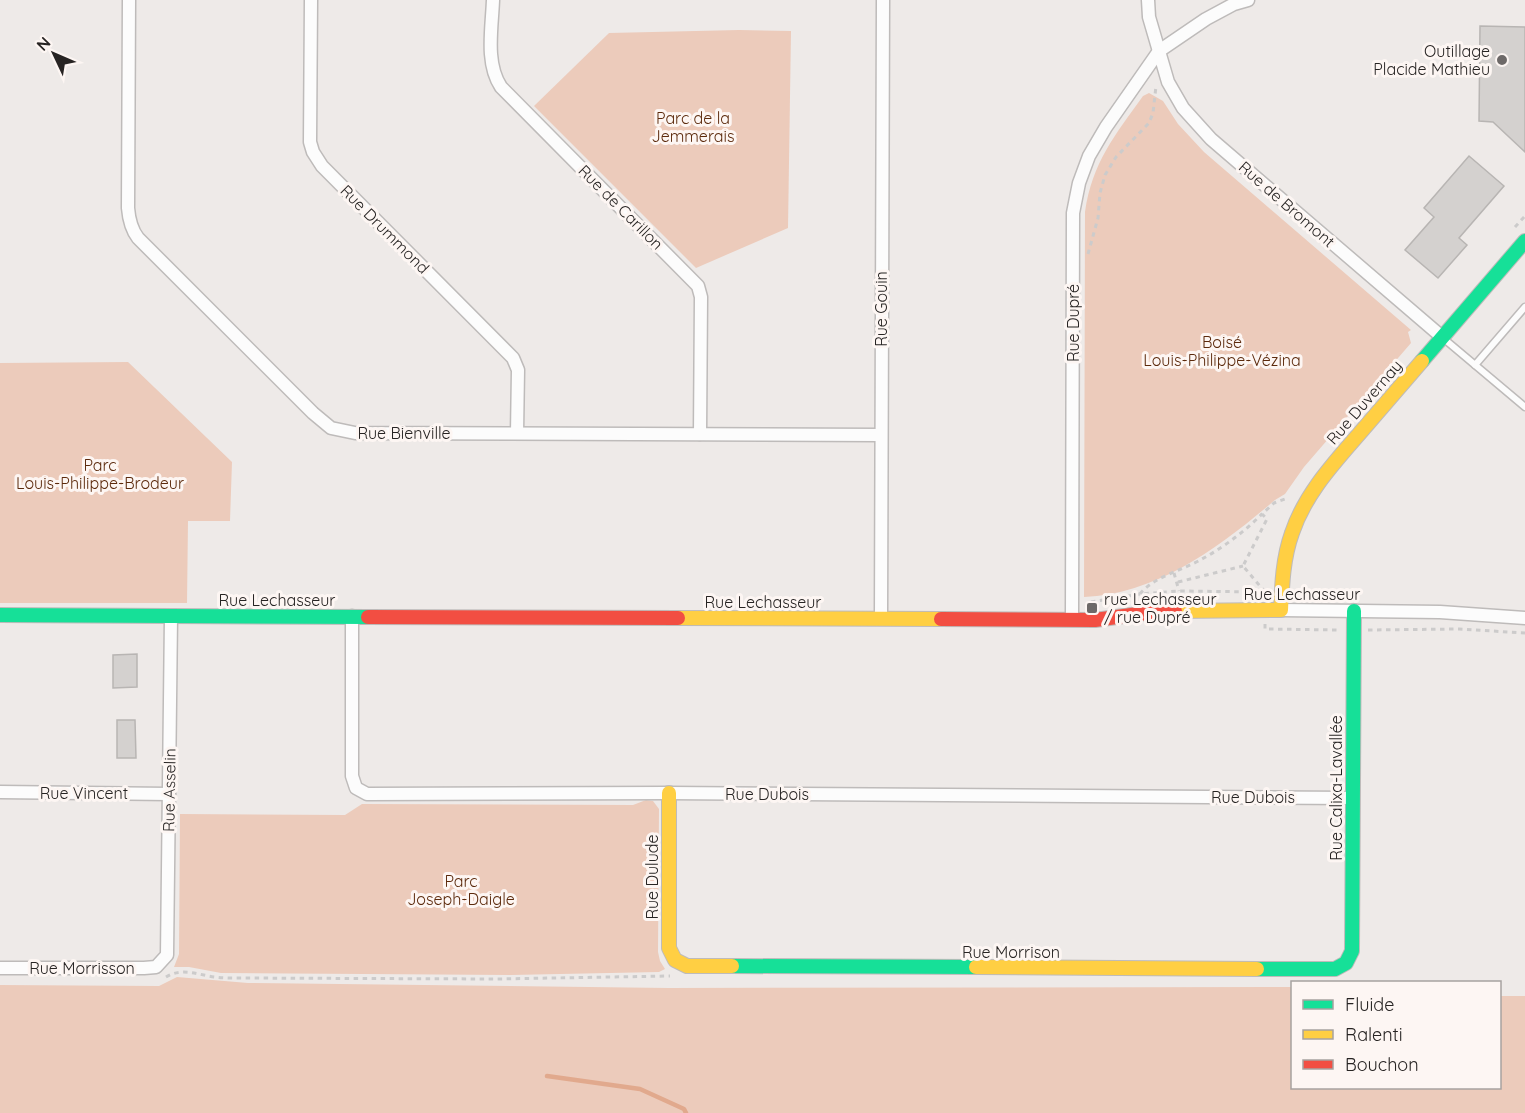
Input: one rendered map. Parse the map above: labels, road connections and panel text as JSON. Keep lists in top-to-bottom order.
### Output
{
  "streets": {
    "street": [
      "Rue de Bromont",
      "Rue de Carillon",
      "Rue Drummond",
      "Rue Gouin",
      "Rue Dupré",
      "Rue Duvernay",
      "Rue Bienville",
      "Rue Lechasseur",
      "Rue Calixa-Lavallée",
      "Rue Asselin",
      "Rue Vincent",
      "Rue Dubois",
      "Rue Dulude",
      "Rue Morrison",
      "Rue Morrisson"
    ]
  },
  "crossings": [
    ["Rue de Bromont", "Rue Dupré"],
    ["Rue de Bromont", "Rue Duvernay"],
    ["Rue de Carillon", "Rue Bienville"],
    ["Rue Drummond", "Rue Bienville"],
    ["Rue Gouin", "Rue Bienville"],
    ["Rue Gouin", "Rue Lechasseur"],
    ["Rue Dupré", "Rue Lechasseur"],
    ["Rue Duvernay", "Rue Lechasseur"],
    ["Rue Lechasseur", "Rue Calixa-Lavallée"],
    ["Rue Lechasseur", "Rue Asselin"],
    ["Rue Lechasseur", "Rue Dubois"],
    ["Rue Calixa-Lavallée", "Rue Dubois"],
    ["Rue Calixa-Lavallée", "Rue Morrison"],
    ["Rue Asselin", "Rue Vincent"],
    ["Rue Asselin", "Rue Morrisson"],
    ["Rue Dubois", "Rue Dulude"],
    ["Rue Dulude", "Rue Morrison"]
  ],
  "parks": [
    "Parc de la Jemmerais",
    "Boisé Louis-Philippe-Vézina",
    "Parc Louis-Philippe-Brodeur",
    "Parc Joseph-Daigle"
  ],
  "places": {
    "other": ["Outillage Placide Mathieu"],
    "transit": ["rue Lechasseur / rue Dupré"]
  },
  "legend": ["Fluide", "Ralenti", "Bouchon"],
  "north": "top left"
}
